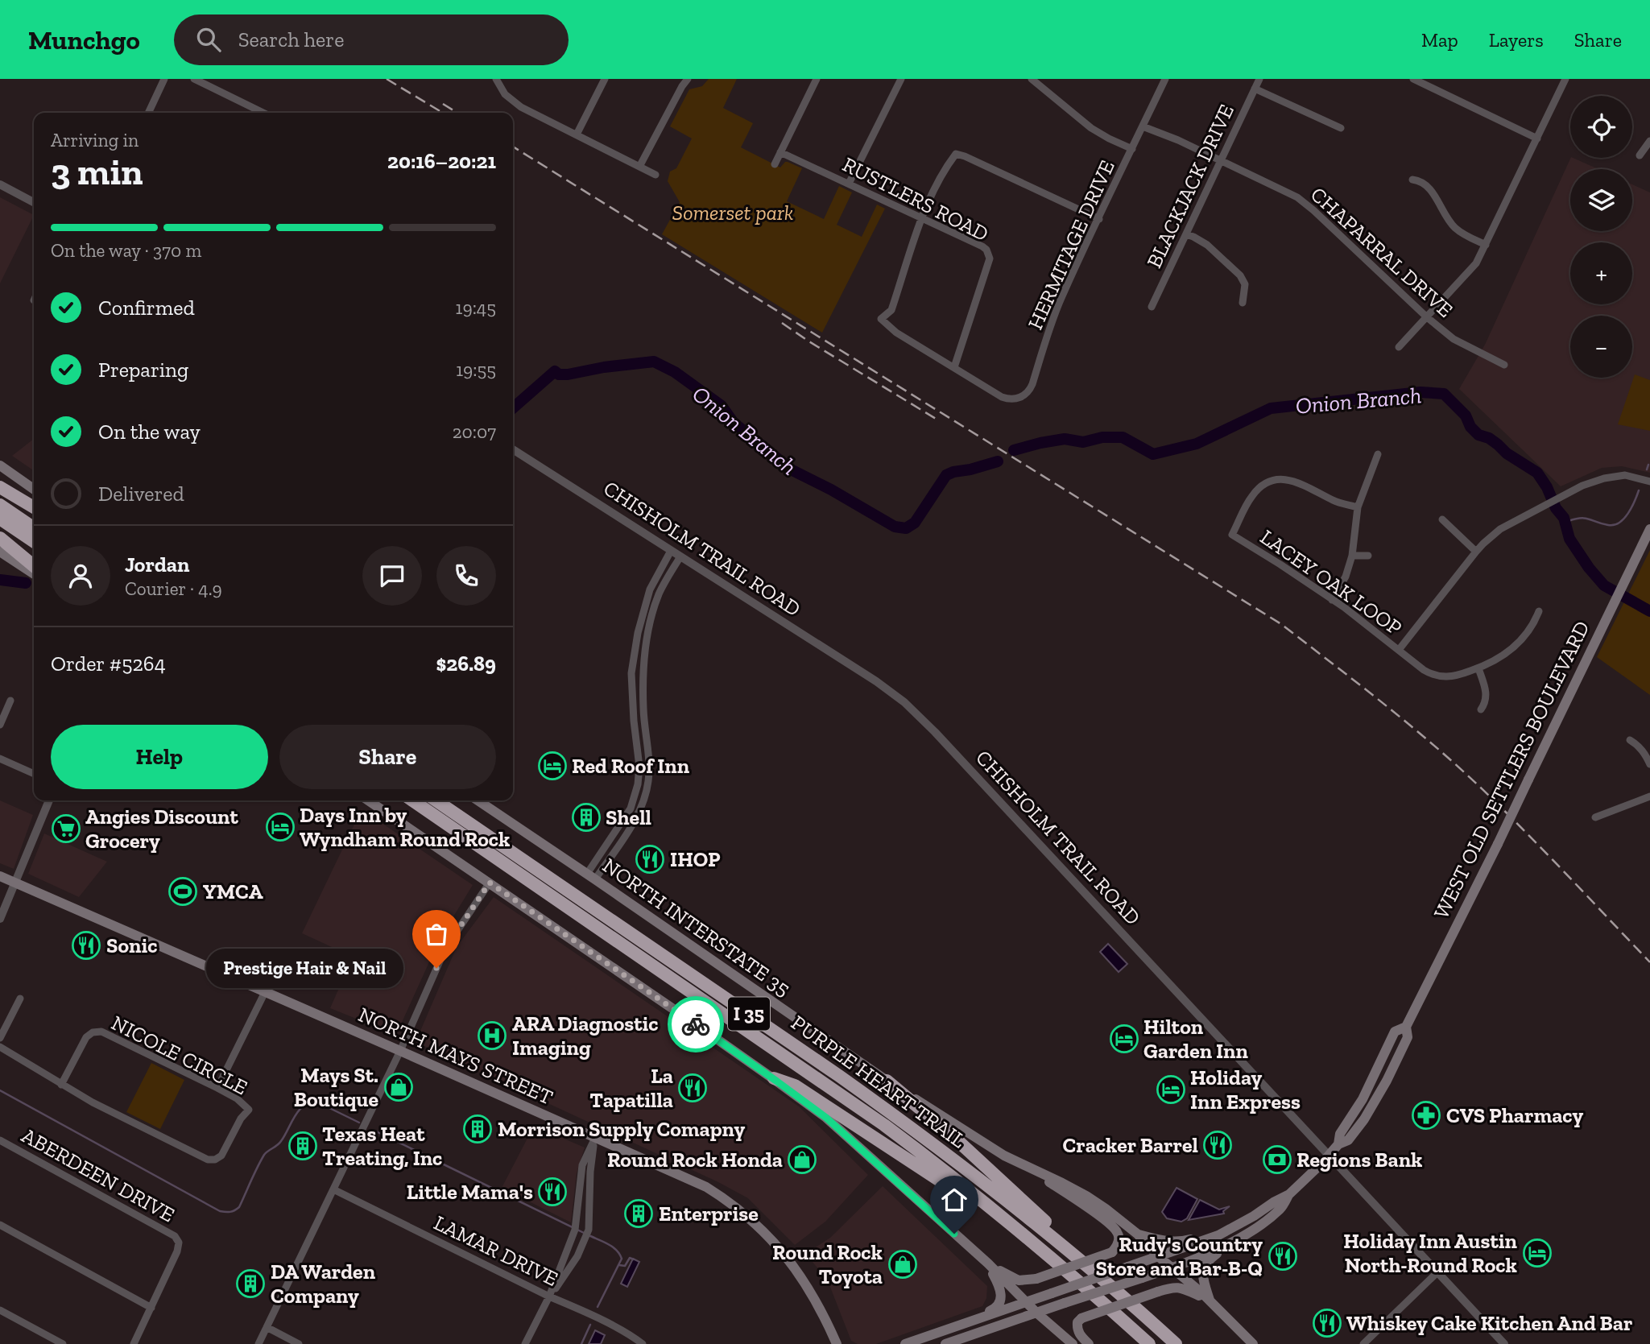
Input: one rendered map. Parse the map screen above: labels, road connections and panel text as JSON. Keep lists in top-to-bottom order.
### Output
{
  "streets": {
    "highway": ["I 35", "PURPLE HEART TRAIL"],
    "main road": ["WEST OLD SETTLERS BOULEVARD", "NORTH INTERSTATE 35", "NORTH MAYS STREET"],
    "street": [
      "BLACKJACK DRIVE",
      "RUSTLERS ROAD",
      "HERMITAGE DRIVE",
      "CHAPARRAL DRIVE",
      "CHISHOLM TRAIL ROAD",
      "LACEY OAK LOOP",
      "NICOLE CIRCLE",
      "ABERDEEN DRIVE",
      "LAMAR DRIVE"
    ]
  },
  "crossings": [
    ["BLACKJACK DRIVE", "CHAPARRAL DRIVE"],
    ["RUSTLERS ROAD", "HERMITAGE DRIVE"],
    ["HERMITAGE DRIVE", "CHAPARRAL DRIVE"],
    ["CHISHOLM TRAIL ROAD", "WEST OLD SETTLERS BOULEVARD"],
    ["WEST OLD SETTLERS BOULEVARD", "NORTH INTERSTATE 35"]
  ],
  "water": ["Onion Branch"],
  "parks": ["Somerset park"],
  "places": {
    "hotel": [
      "Red Roof Inn",
      "Days Inn by Wyndham Round Rock",
      "Hilton Garden Inn",
      "Holiday Inn Express",
      "Holiday Inn Austin North-Round Rock"
    ],
    "building": [
      "Shell",
      "Morrison Supply Comapny",
      "Texas Heat Treating, Inc",
      "Enterprise",
      "DA Warden Company"
    ],
    "supermarket": ["Angies Discount Grocery"],
    "restaurant": [
      "IHOP",
      "Sonic",
      "La Tapatilla",
      "Cracker Barrel",
      "Little Mama's",
      "Rudy's Country Store and Bar-B-Q",
      "Whiskey Cake Kitchen And Bar"
    ],
    "sports": ["YMCA"],
    "other": ["Prestige Hair & Nail"],
    "hospital": ["ARA Diagnostic Imaging"],
    "shop": ["Mays St. Boutique", "Round Rock Honda", "Round Rock Toyota"],
    "pharmacy": ["CVS Pharmacy"],
    "bank": ["Regions Bank"]
  },
  "page": {
    "header": "Munchgo",
    "search": "Search here",
    "nav": ["Map", "Layers", "Share"],
    "map_buttons": ["+", "−"],
    "heading": ["3 min", "Arriving in", "20:16–20:21"],
    "panel": [
      "Jordan",
      "Courier · 4.9",
      "Order #5264",
      "$26.89"
    ],
    "bar": "On the way · 370 m",
    "list": [
      ["Confirmed", "19:45"],
      ["Preparing", "19:55"],
      ["On the way", "20:07"],
      "Delivered"
    ],
    "buttons": ["Help", "Share"],
    "bubble": "Prestige Hair & Nail"
  }
}
